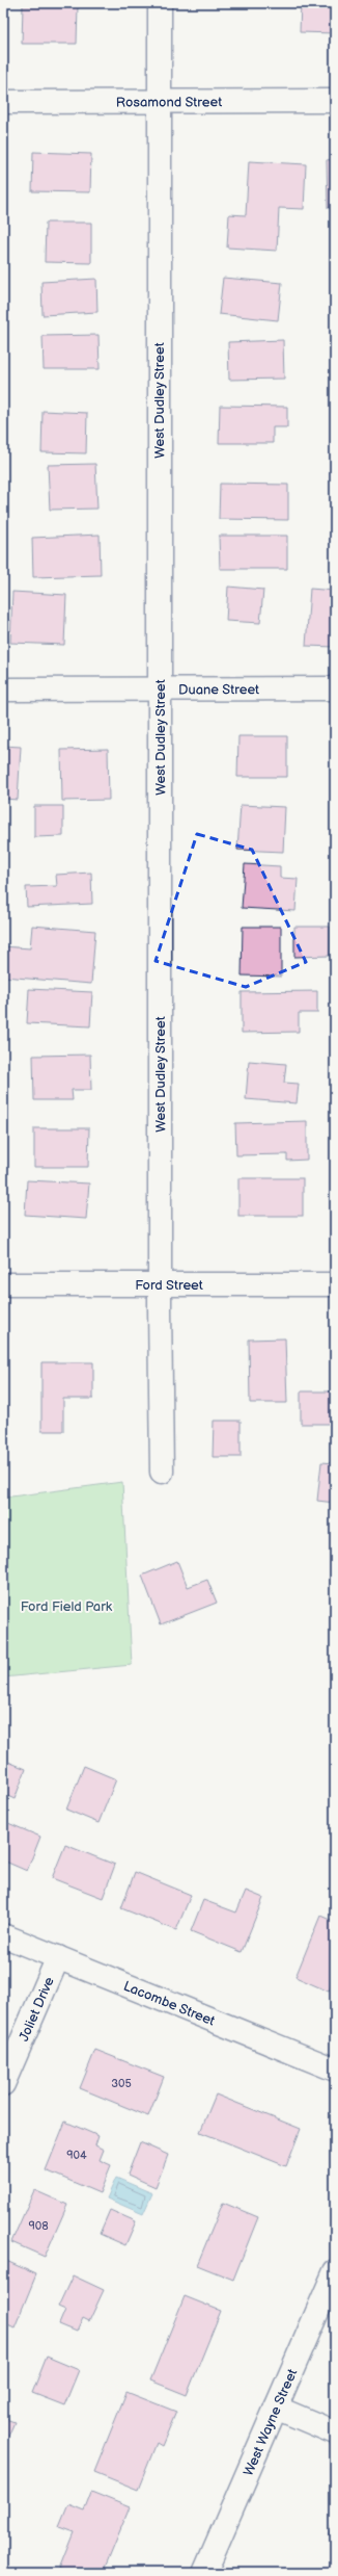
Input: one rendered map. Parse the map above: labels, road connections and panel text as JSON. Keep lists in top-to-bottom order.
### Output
{
  "streets": {
    "street": [
      "Rosamond Street",
      "West Dudley Street",
      "Duane Street",
      "Ford Street",
      "Lacombe Street",
      "Joliet Drive",
      "West Wayne Street"
    ]
  },
  "crossings": [
    ["Rosamond Street", "West Dudley Street"],
    ["West Dudley Street", "Duane Street"],
    ["West Dudley Street", "Ford Street"],
    ["Lacombe Street", "Joliet Drive"]
  ],
  "parks": ["Ford Field Park"],
  "house_numbers": ["305", "904", "908"]
}
